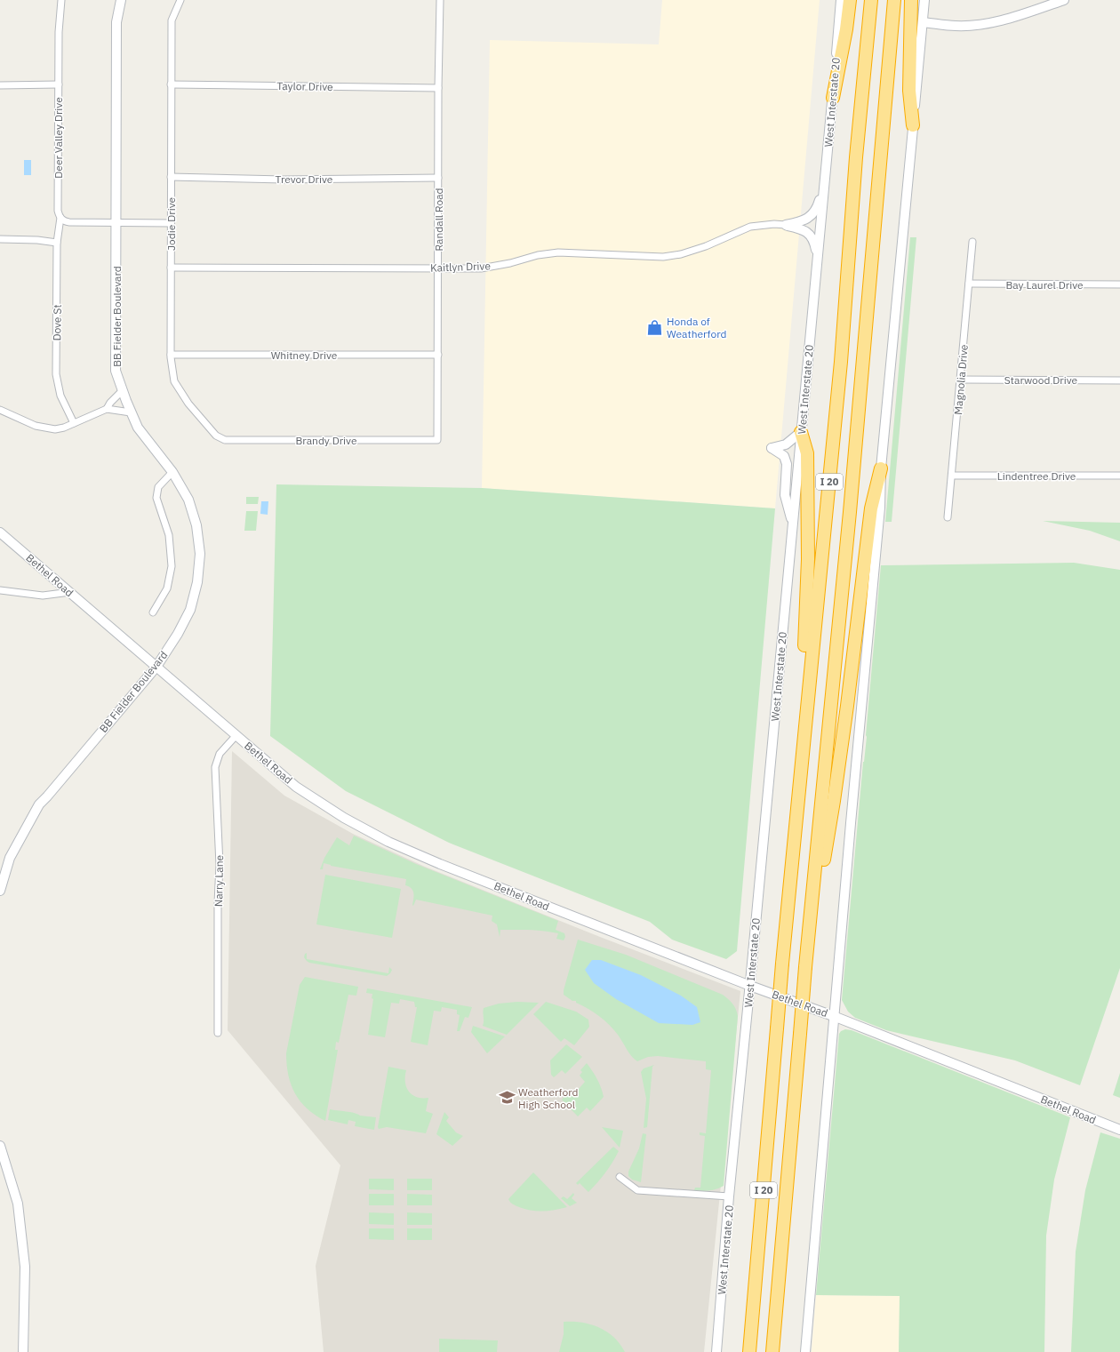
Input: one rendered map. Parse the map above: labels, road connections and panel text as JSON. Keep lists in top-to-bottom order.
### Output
{
  "streets": {
    "highway": ["I 20"],
    "main road": [
      "West Interstate 20",
      "Kaitlyn Drive",
      "BB Fielder Boulevard",
      "Bethel Road"
    ],
    "street": [
      "Taylor Drive",
      "Deer Valley Drive",
      "Trevor Drive",
      "Randall Road",
      "Jodie Drive",
      "Bay Laurel Drive",
      "Dove St",
      "Whitney Drive",
      "Magnolia Drive",
      "Starwood Drive",
      "Brandy Drive",
      "Lindentree Drive",
      "Narry Lane"
    ]
  },
  "crossings": [
    ["Taylor Drive", "Randall Road"],
    ["Taylor Drive", "Jodie Drive"],
    ["West Interstate 20", "Kaitlyn Drive"],
    ["West Interstate 20", "Bethel Road"],
    ["Deer Valley Drive", "Dove St"],
    ["Trevor Drive", "Randall Road"],
    ["Trevor Drive", "Jodie Drive"],
    ["Randall Road", "Kaitlyn Drive"],
    ["Randall Road", "Whitney Drive"],
    ["Randall Road", "Brandy Drive"],
    ["Jodie Drive", "Kaitlyn Drive"],
    ["Jodie Drive", "Whitney Drive"],
    ["Jodie Drive", "Brandy Drive"],
    ["Bay Laurel Drive", "Magnolia Drive"],
    ["BB Fielder Boulevard", "Bethel Road"],
    ["Magnolia Drive", "Starwood Drive"],
    ["Magnolia Drive", "Lindentree Drive"],
    ["Bethel Road", "Narry Lane"]
  ],
  "places": {
    "shop": ["Honda of Weatherford"],
    "school or university": ["Weatherford High School"]
  }
}
